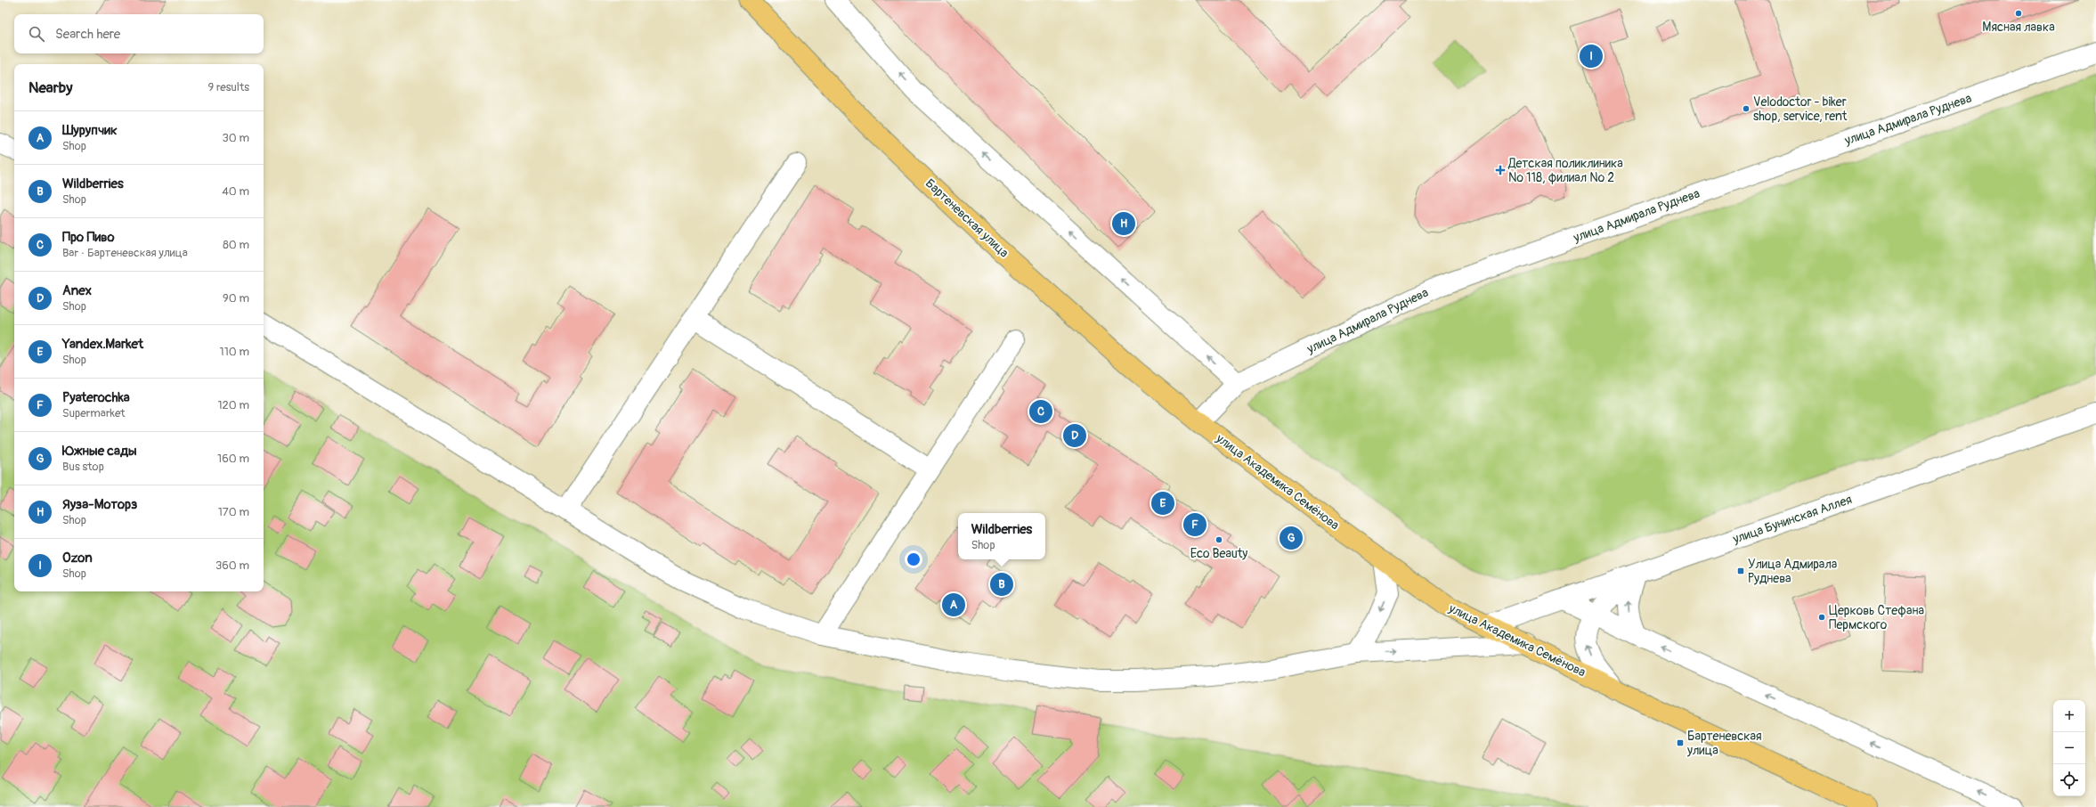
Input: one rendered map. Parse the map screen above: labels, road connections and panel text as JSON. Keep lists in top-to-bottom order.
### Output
{
  "streets": {
    "main road": ["Бартеневская улица", "улица Академика Семёнова"],
    "street": ["улица Адмирала Руднева", "улица Бунинская Аллея"]
  },
  "crossings": [
    ["улица Адмирала Руднева", "Бартеневская улица"],
    ["улица Адмирала Руднева", "улица Академика Семёнова"],
    ["Бартеневская улица", "улица Академика Семёнова"],
    ["улица Академика Семёнова", "улица Бунинская Аллея"]
  ],
  "places": {
    "other": [
      "Мясная лавка",
      "Velodoctor - biker shop, service, rent",
      "Eco Beauty",
      "Церковь Стефана Пермского"
    ],
    "health": ["Детская поликлиника № 118, филиал № 2"],
    "transit": ["Улица Адмирала Руднева", "Бартеневская улица"]
  },
  "page": {
    "search": "Search here",
    "pins": [
      "I",
      "H",
      "C",
      "D",
      "E",
      "F",
      "G",
      "B",
      "A"
    ],
    "heading": ["Nearby", "9 results"],
    "list": [
      {
        "mark": "A",
        "name": "Шурупчик",
        "note": "Shop",
        "value": "30 m"
      },
      {
        "mark": "B",
        "name": "Wildberries",
        "note": "Shop",
        "value": "40 m"
      },
      {
        "mark": "C",
        "name": "Про Пиво",
        "note": "Bar · Бартеневская улица",
        "value": "80 m"
      },
      {
        "mark": "D",
        "name": "Anex",
        "note": "Shop",
        "value": "90 m"
      },
      {
        "mark": "E",
        "name": "Yandex.Market",
        "note": "Shop",
        "value": "110 m"
      },
      {
        "mark": "F",
        "name": "Pyaterochka",
        "note": "Supermarket",
        "value": "120 m"
      },
      {
        "mark": "G",
        "name": "Южные сады",
        "note": "Bus stop",
        "value": "160 m"
      },
      {
        "mark": "H",
        "name": "Яуза-Моторз",
        "note": "Shop",
        "value": "170 m"
      },
      {
        "mark": "I",
        "name": "Ozon",
        "note": "Shop",
        "value": "360 m"
      }
    ],
    "popup": ["Wildberries", "Shop"],
    "map_buttons": ["+", "−"]
  }
}
